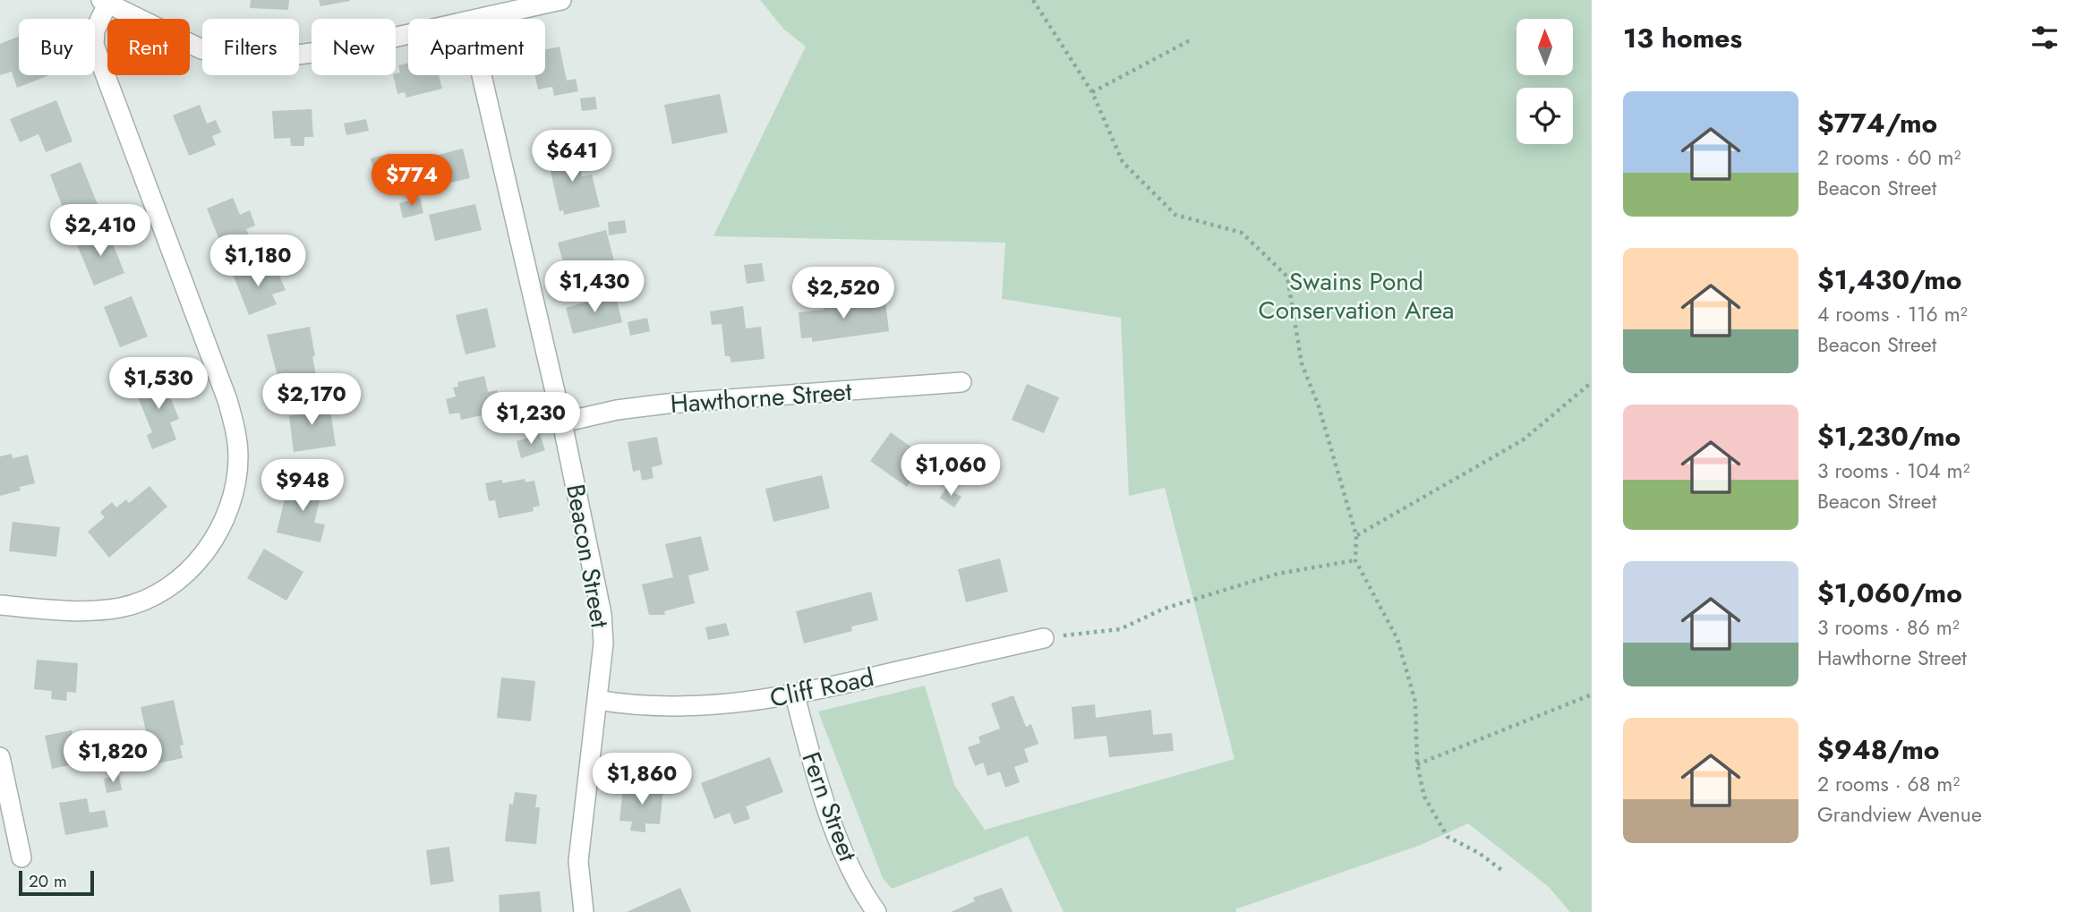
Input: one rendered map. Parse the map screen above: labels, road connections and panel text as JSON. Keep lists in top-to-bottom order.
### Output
{
  "streets": {
    "street": [
      "Hawthorne Street",
      "Beacon Street",
      "Cliff Road",
      "Fern Street"
    ]
  },
  "crossings": [
    ["Hawthorne Street", "Beacon Street"],
    ["Beacon Street", "Cliff Road"],
    ["Cliff Road", "Fern Street"]
  ],
  "parks": ["Swains Pond Conservation Area"],
  "scale_bar": "20 m",
  "north": "top",
  "page": {
    "heading": "13 homes",
    "chip": [
      "Buy",
      "Rent",
      "Filters",
      "New",
      "Apartment"
    ],
    "list": [
      {
        "name": "$774/mo",
        "note": "2 rooms · 60 m² · Beacon Street"
      },
      {
        "name": "$1,430/mo",
        "note": "4 rooms · 116 m² · Beacon Street"
      },
      {
        "name": "$1,230/mo",
        "note": "3 rooms · 104 m² · Beacon Street"
      },
      {
        "name": "$1,060/mo",
        "note": "3 rooms · 86 m² · Hawthorne Street"
      },
      {
        "name": "$948/mo",
        "note": "2 rooms · 68 m² · Grandview Avenue"
      }
    ],
    "price": [
      "$641",
      "$774",
      "$2,410",
      "$1,180",
      "$1,430",
      "$2,520",
      "$1,530",
      "$2,170",
      "$1,230",
      "$1,060",
      "$948",
      "$1,820",
      "$1,860"
    ],
    "scale": "20 m"
  }
}
